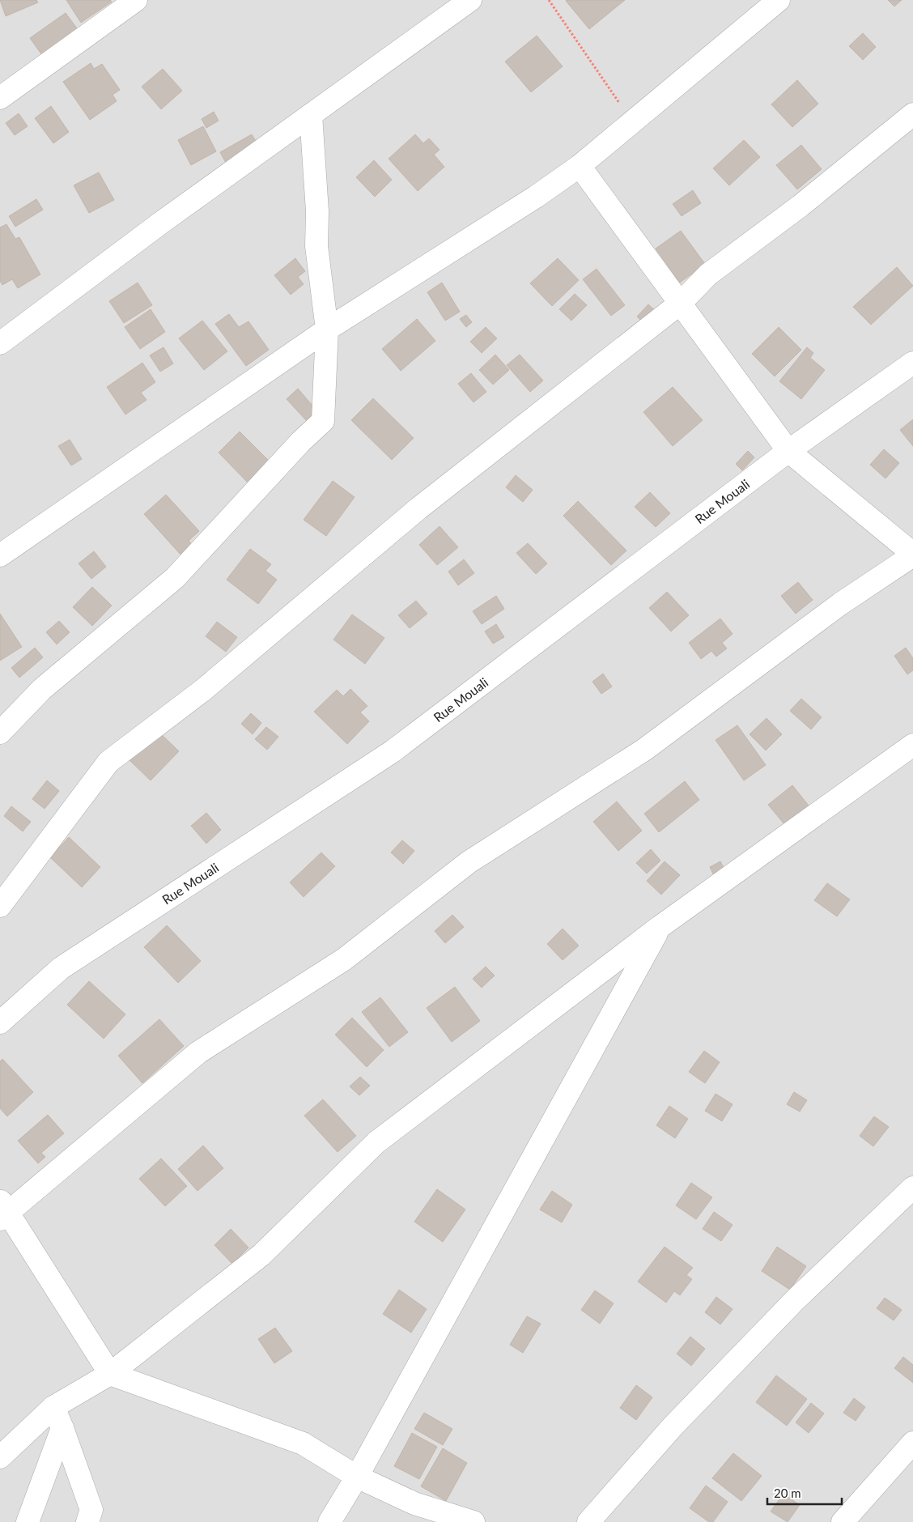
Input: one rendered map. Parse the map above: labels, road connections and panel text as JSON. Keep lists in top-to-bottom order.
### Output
{
  "streets": {
    "street": ["Rue Mouali"]
  },
  "scale_bar": "20 m"
}
